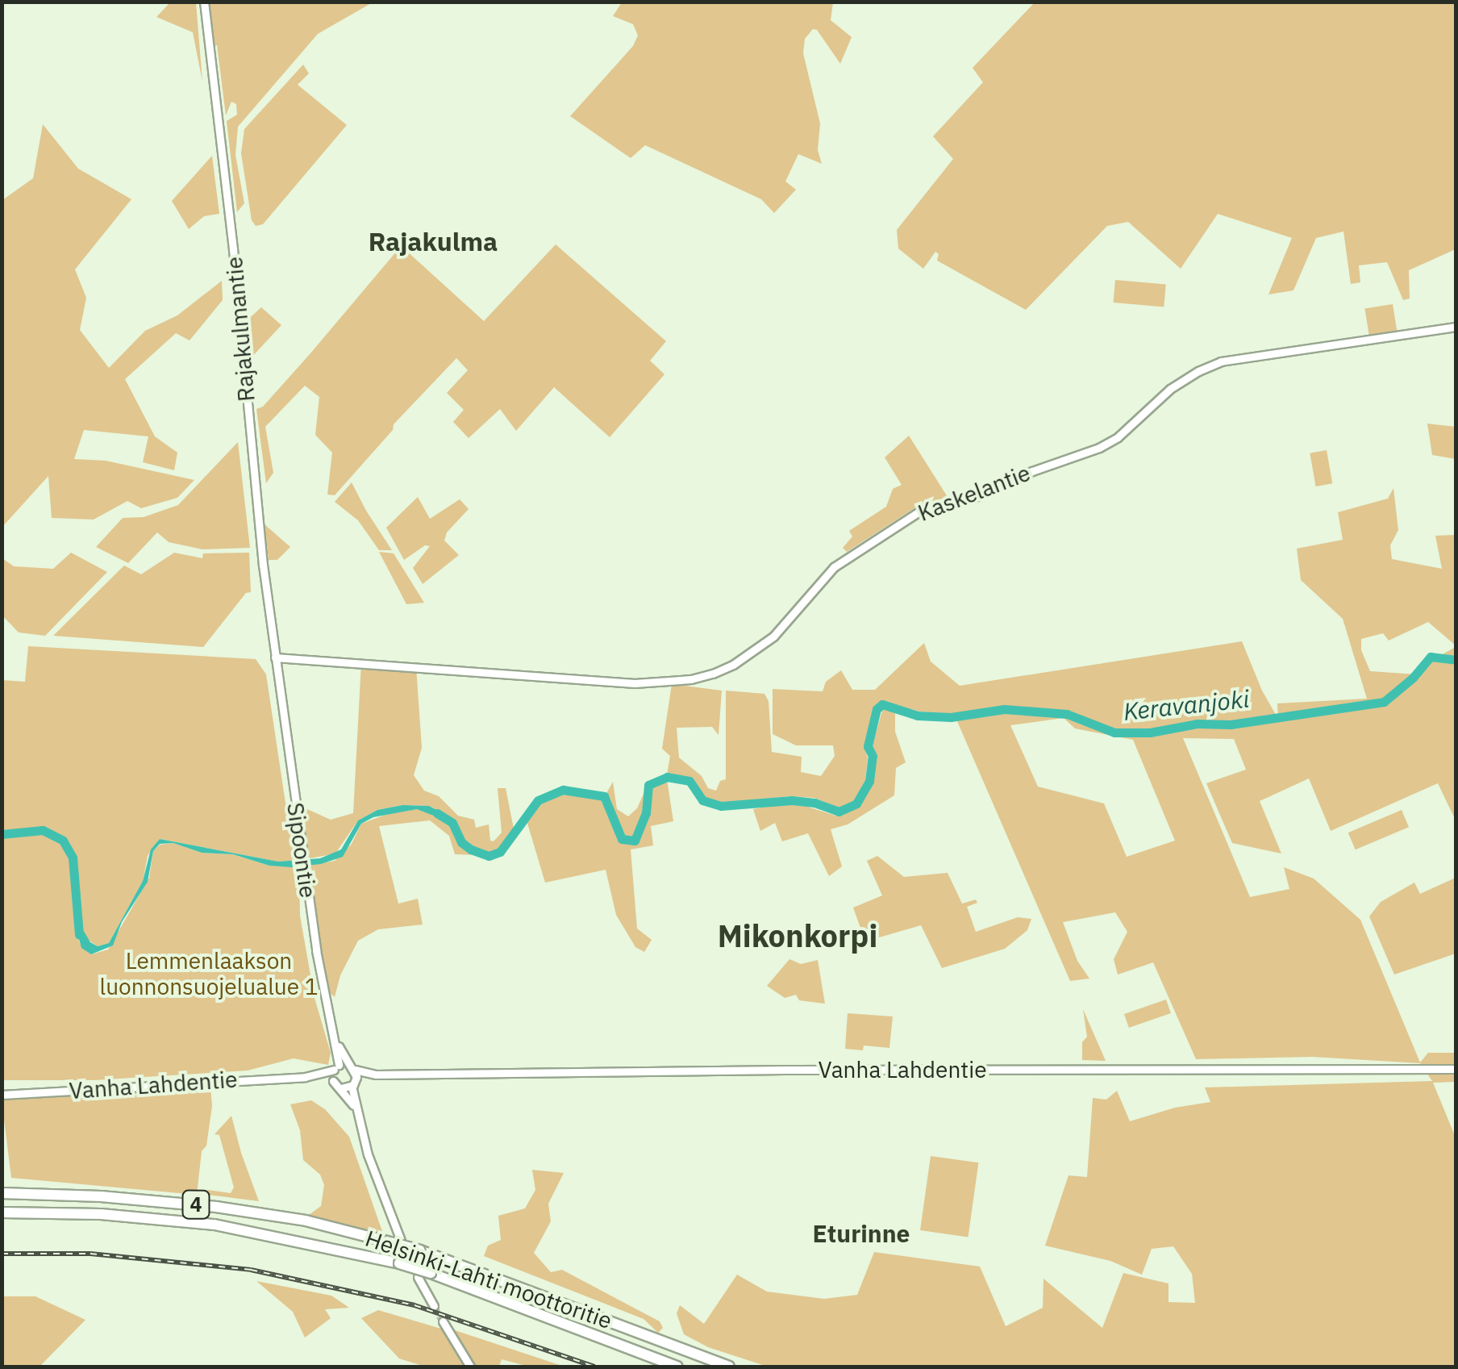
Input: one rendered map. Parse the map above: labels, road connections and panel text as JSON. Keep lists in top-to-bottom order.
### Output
{
  "streets": {
    "highway": ["4", "Helsinki-Lahti moottoritie"],
    "main road": [
      "Rajakulmantie",
      "Kaskelantie",
      "Sipoontie",
      "Vanha Lahdentie"
    ]
  },
  "crossings": [
    ["Rajakulmantie", "Kaskelantie"],
    ["Rajakulmantie", "Sipoontie"],
    ["Kaskelantie", "Sipoontie"],
    ["Sipoontie", "Vanha Lahdentie"]
  ],
  "districts": ["Rajakulma", "Mikonkorpi", "Eturinne"],
  "water": ["Keravanjoki"],
  "parks": ["Lemmenlaakson luonnonsuojelualue 1"]
}
